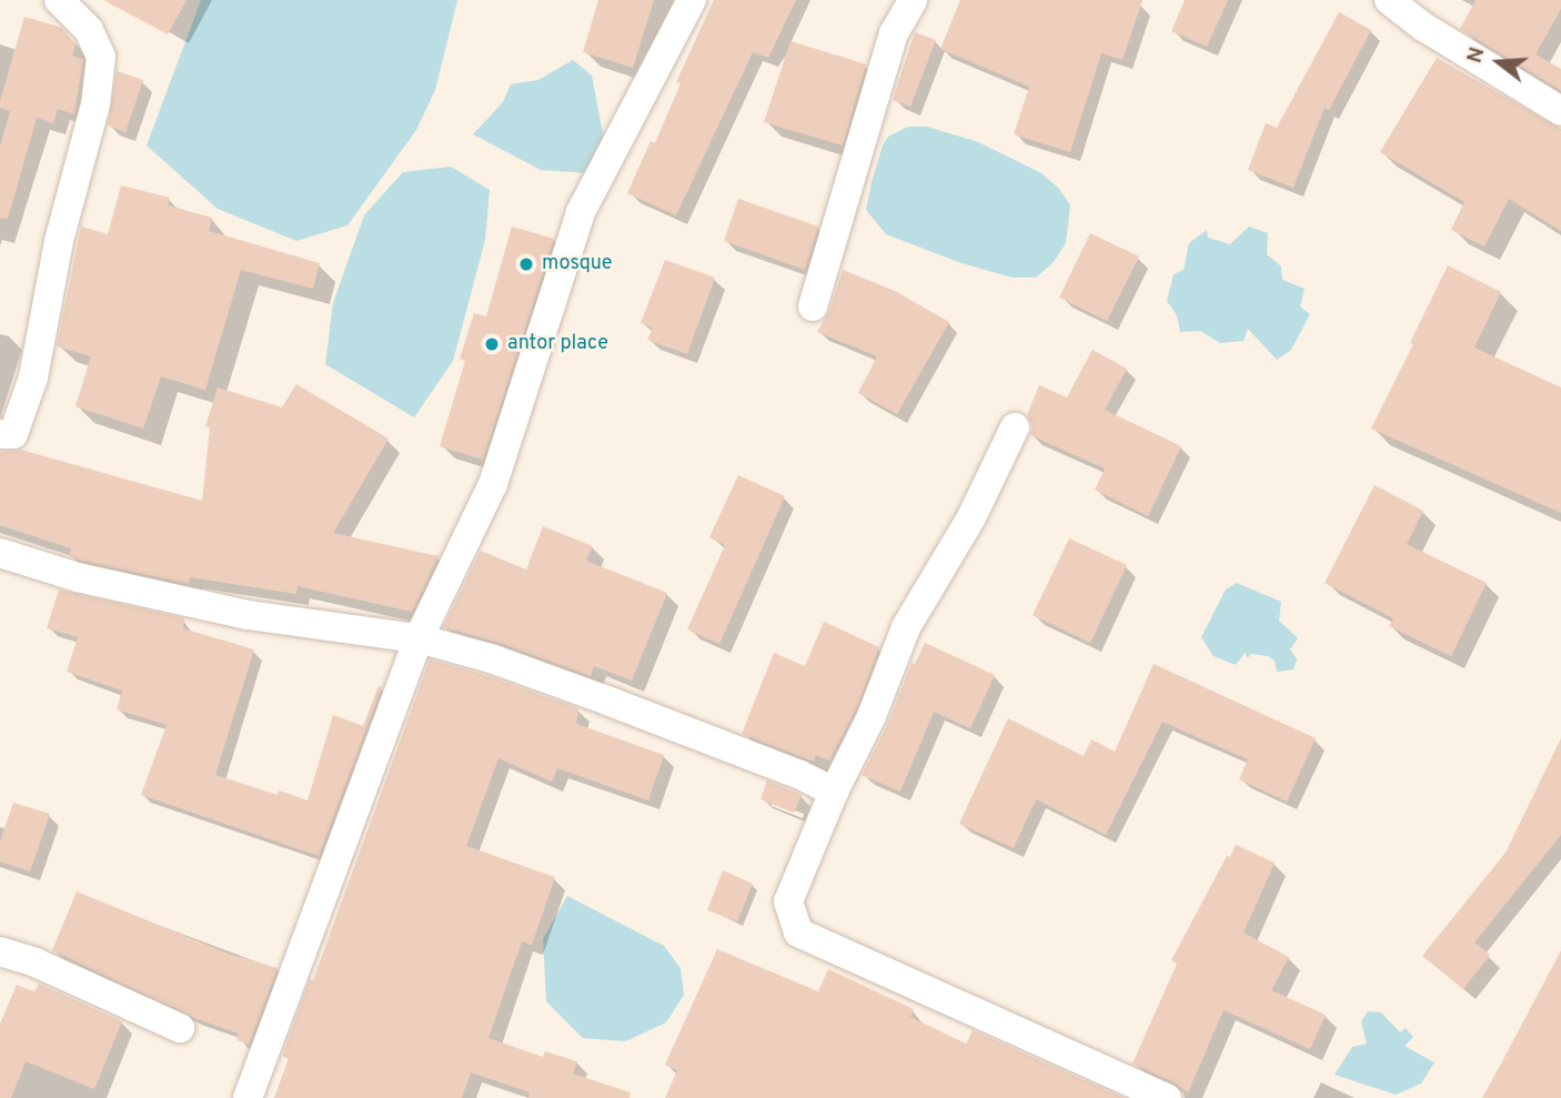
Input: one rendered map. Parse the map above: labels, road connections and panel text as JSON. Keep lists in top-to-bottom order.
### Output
{
  "places": ["mosque", "antor place"],
  "north": "left"
}
